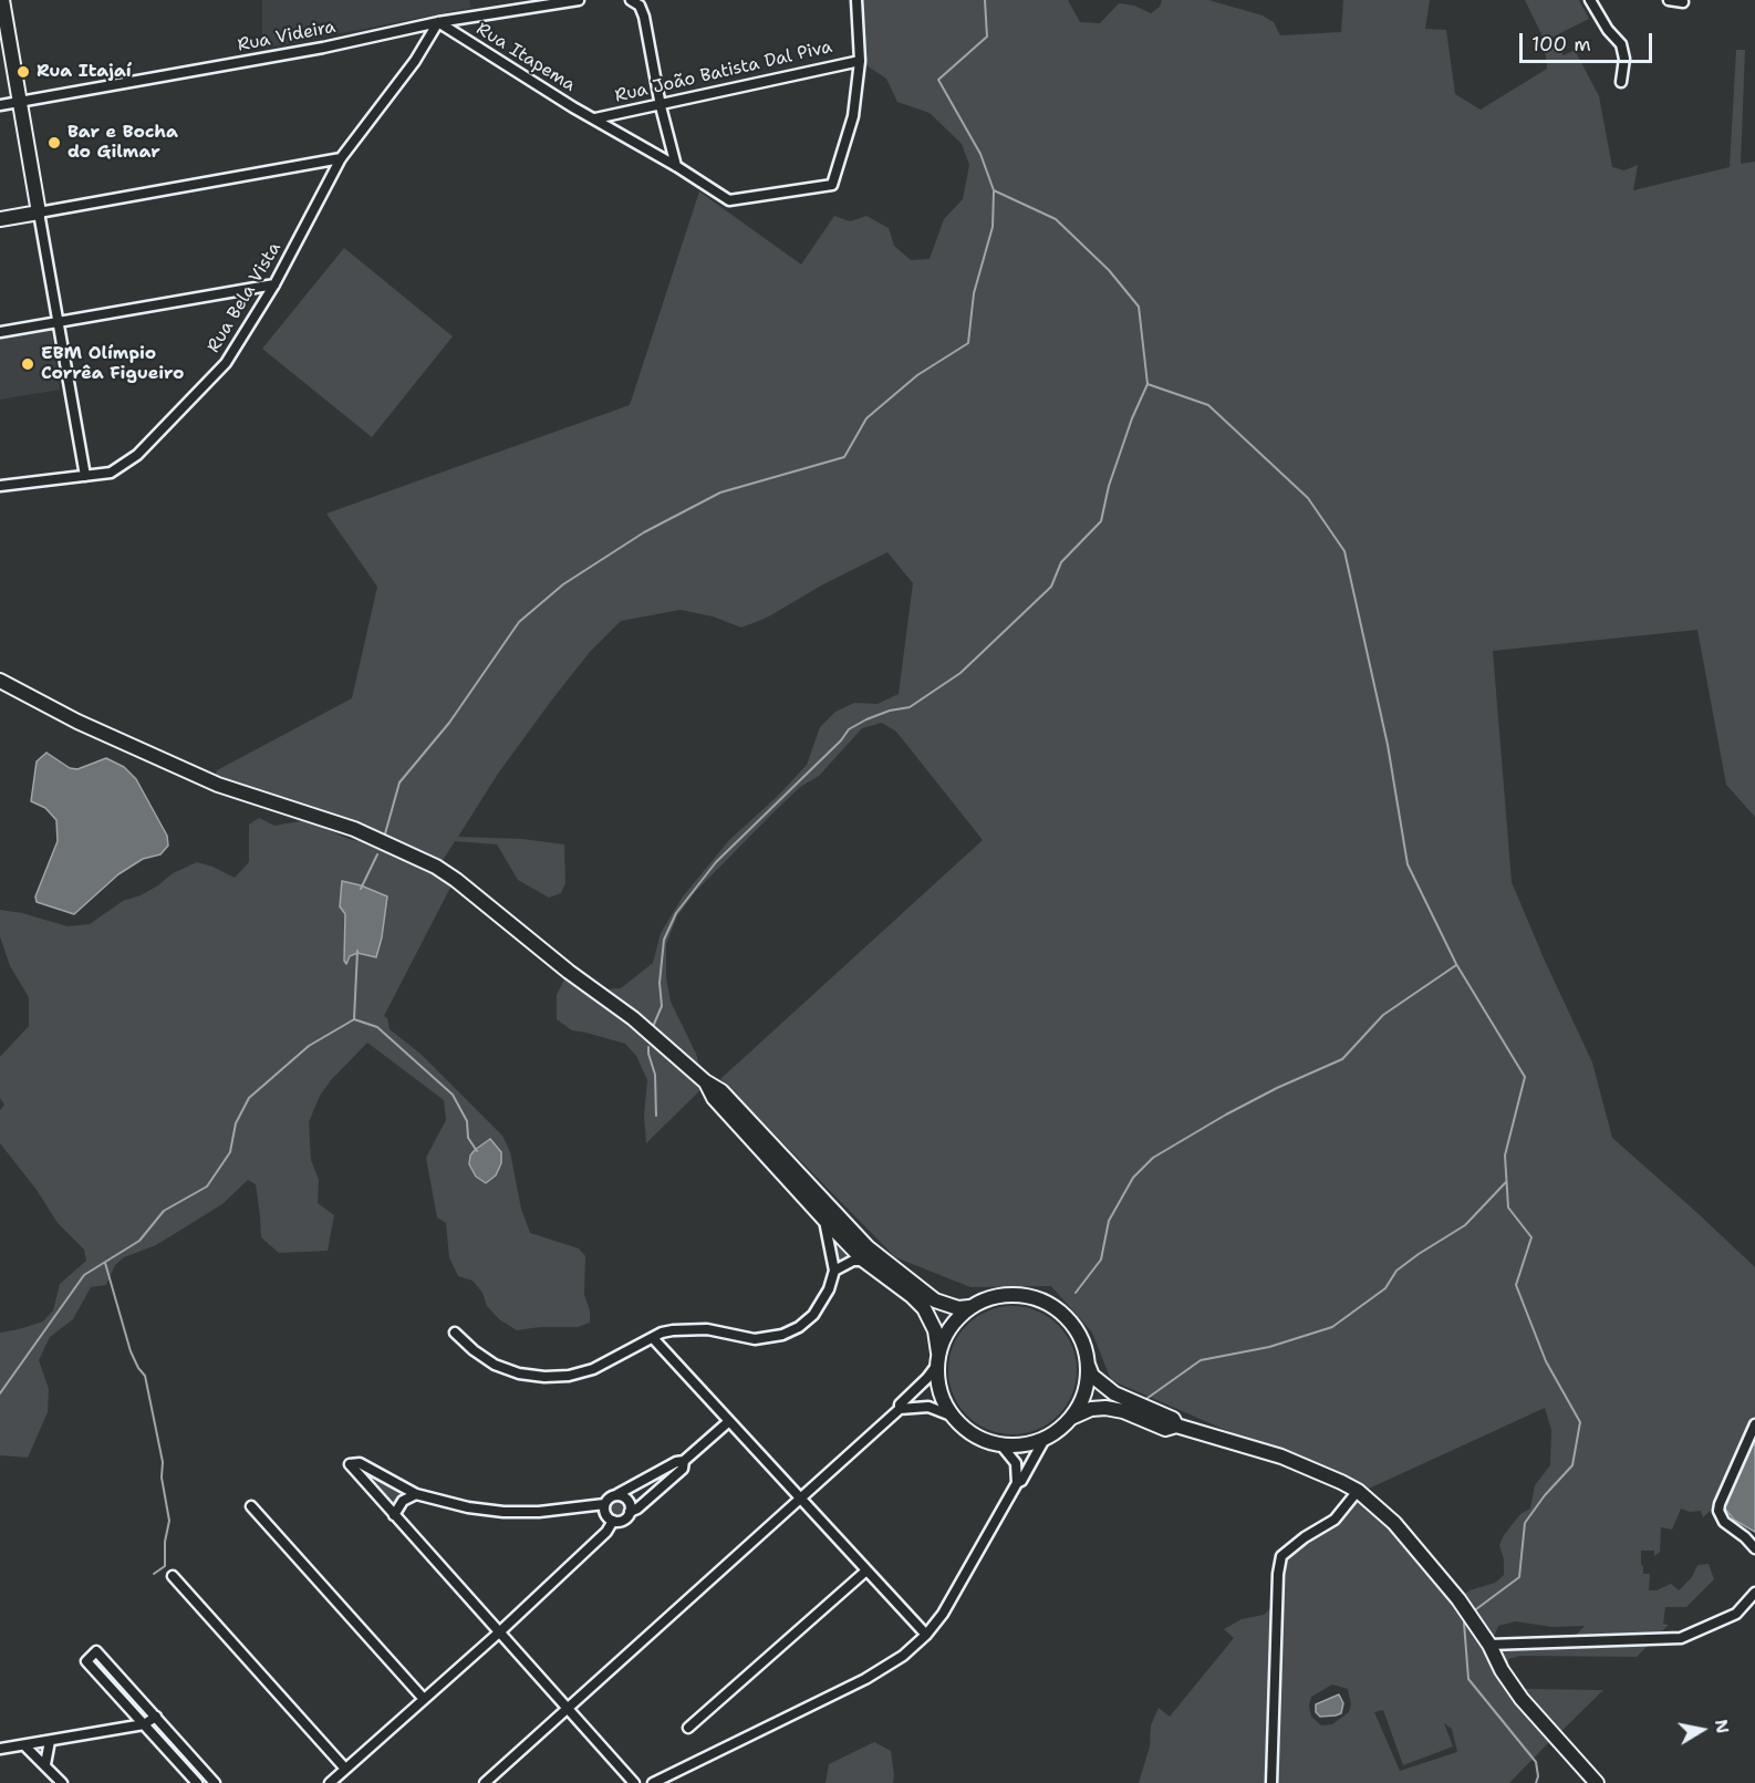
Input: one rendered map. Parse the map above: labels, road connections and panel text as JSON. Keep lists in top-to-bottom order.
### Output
{
  "streets": {
    "street": [
      "Rua Videira",
      "Rua Itapema",
      "Rua João Batista Dal Piva",
      "Rua Bela Vista"
    ]
  },
  "crossings": [
    ["Rua Videira", "Rua Itapema"],
    ["Rua Videira", "Rua Bela Vista"],
    ["Rua Itapema", "Rua João Batista Dal Piva"],
    ["Rua Itapema", "Rua Bela Vista"]
  ],
  "places": ["Rua Itajaí", "Bar e Bocha do Gilmar", "EBM Olímpio Corrêa Figueiro"],
  "scale_bar": "100 m",
  "north": "right"
}
